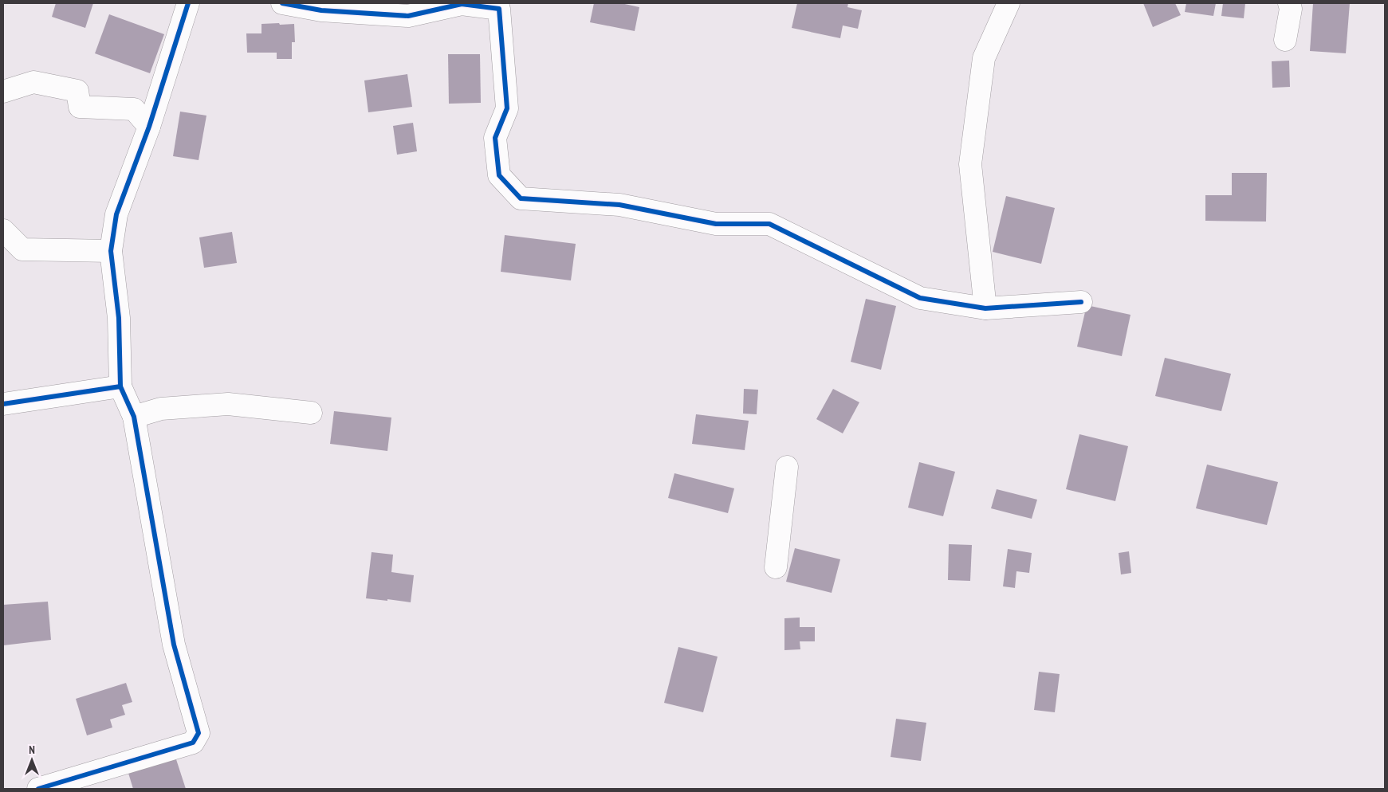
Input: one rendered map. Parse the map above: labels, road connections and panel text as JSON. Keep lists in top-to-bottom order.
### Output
{
  "north": "top"
}
